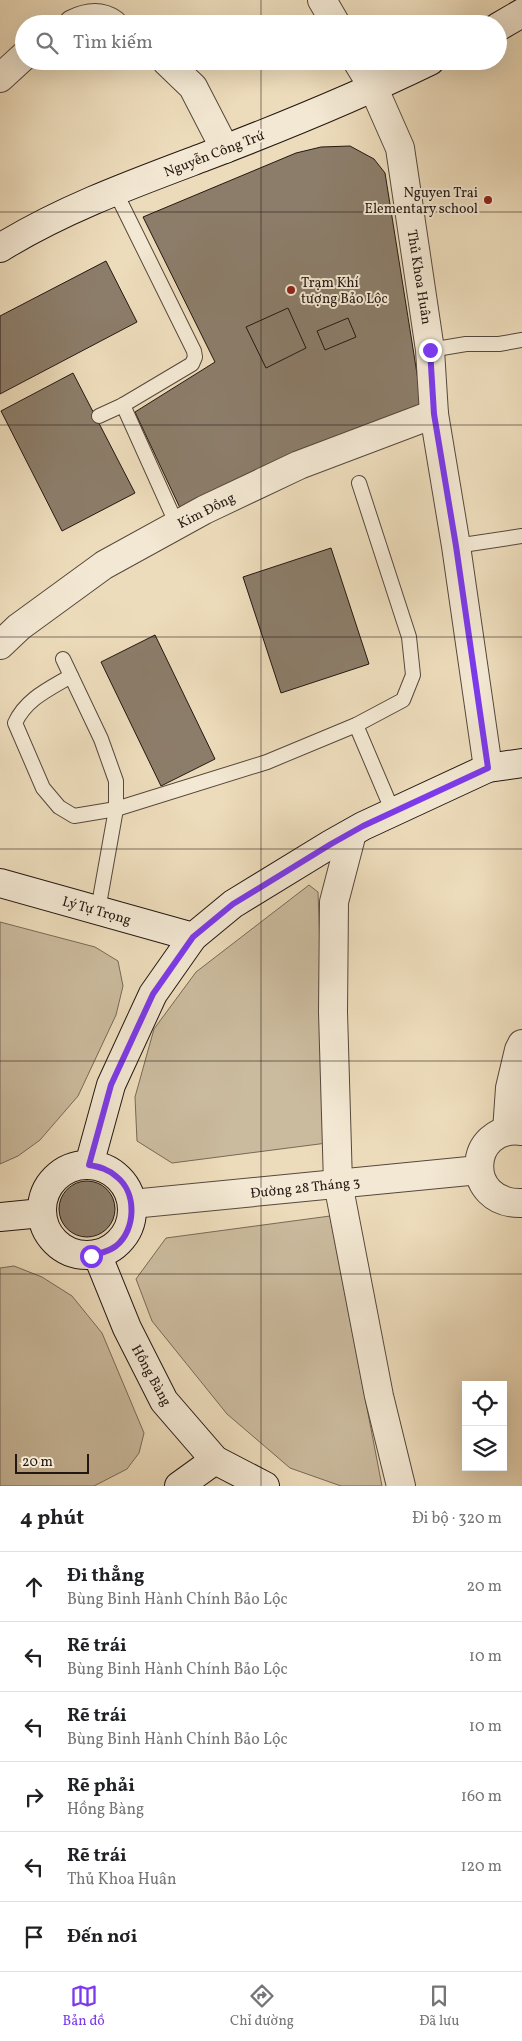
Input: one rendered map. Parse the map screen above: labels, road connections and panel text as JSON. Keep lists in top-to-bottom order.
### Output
{
  "streets": {
    "street": [
      "Nguyễn Công Trứ",
      "Thủ Khoa Huân",
      "Kim Đồng",
      "Lý Tự Trọng",
      "Đường 28 Tháng 3",
      "Hồng Bàng"
    ]
  },
  "crossings": [
    ["Nguyễn Công Trứ", "Thủ Khoa Huân"],
    ["Thủ Khoa Huân", "Kim Đồng"],
    ["Đường 28 Tháng 3", "Hồng Bàng"]
  ],
  "places": ["Nguyen Trai Elementary school", "Trạm Khí tượng Bảo Lộc"],
  "scale_bar": "20 m",
  "page": {
    "search": "Tìm kiếm",
    "scale": "20 m",
    "heading": ["4 phút", "Đi bộ · 320 m"],
    "list": [
      ["Đi thẳng", "Bùng Binh Hành Chính Bảo Lộc", "20 m"],
      ["Rẽ trái", "Bùng Binh Hành Chính Bảo Lộc", "10 m"],
      ["Rẽ trái", "Bùng Binh Hành Chính Bảo Lộc", "10 m"],
      ["Rẽ phải", "Hồng Bàng", "160 m"],
      ["Rẽ trái", "Thủ Khoa Huân", "120 m"],
      "Đến nơi"
    ],
    "nav": ["Bản đồ", "Chỉ đường", "Đã lưu"]
  }
}
